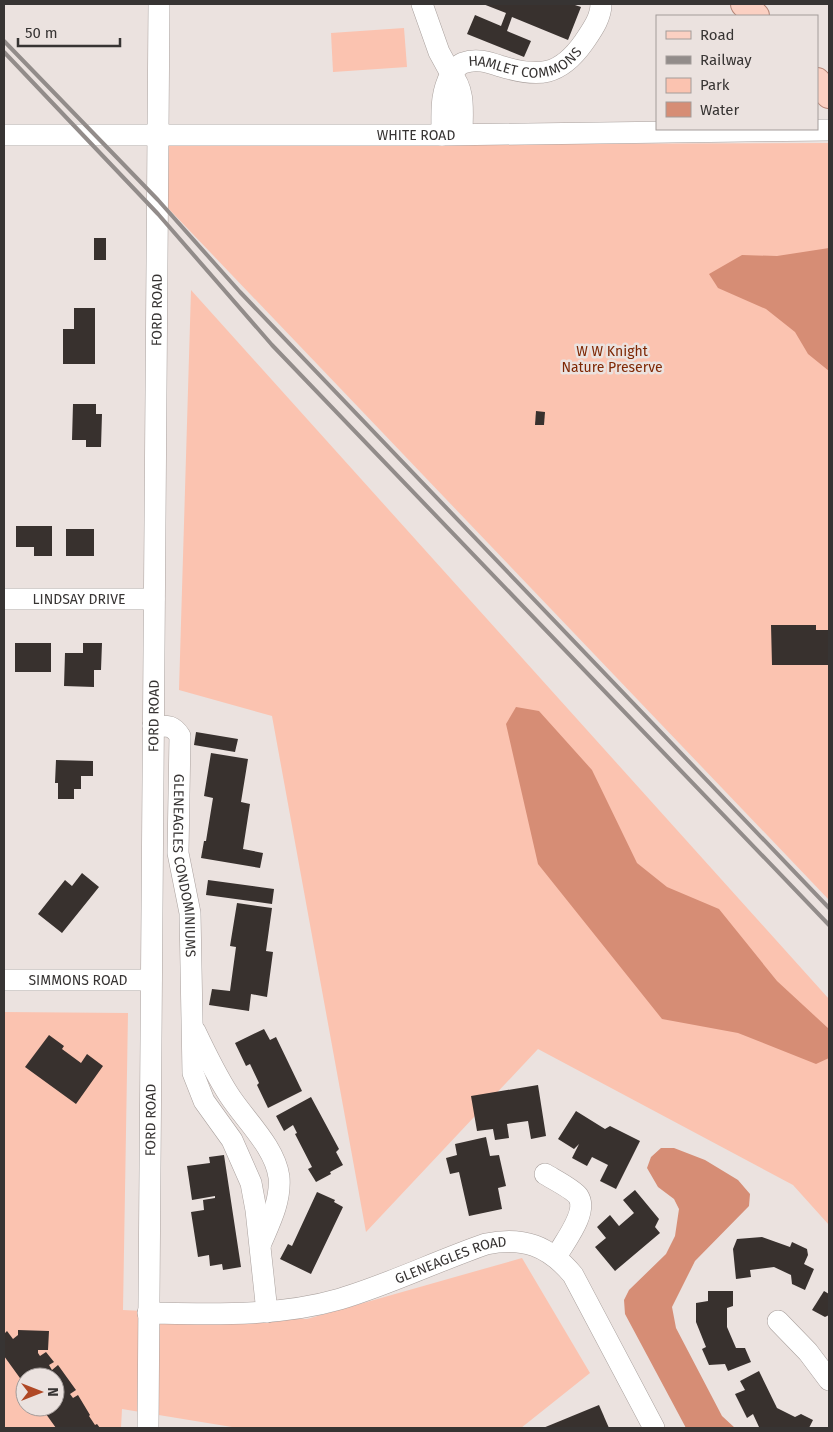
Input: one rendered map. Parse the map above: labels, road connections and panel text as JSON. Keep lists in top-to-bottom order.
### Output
{
  "streets": {
    "street": [
      "HAMLET COMMONS",
      "WHITE ROAD",
      "FORD ROAD",
      "LINDSAY DRIVE",
      "GLENEAGLES CONDOMINIUMS",
      "SIMMONS ROAD",
      "GLENEAGLES ROAD"
    ]
  },
  "crossings": [
    ["HAMLET COMMONS", "WHITE ROAD"],
    ["WHITE ROAD", "FORD ROAD"],
    ["FORD ROAD", "LINDSAY DRIVE"],
    ["FORD ROAD", "GLENEAGLES CONDOMINIUMS"],
    ["FORD ROAD", "SIMMONS ROAD"],
    ["FORD ROAD", "GLENEAGLES ROAD"],
    ["GLENEAGLES CONDOMINIUMS", "GLENEAGLES ROAD"]
  ],
  "parks": ["W W Knight Nature Preserve"],
  "legend": [
    "Road",
    "Railway",
    "Park",
    "Water"
  ],
  "scale_bar": "50 m",
  "north": "right"
}
